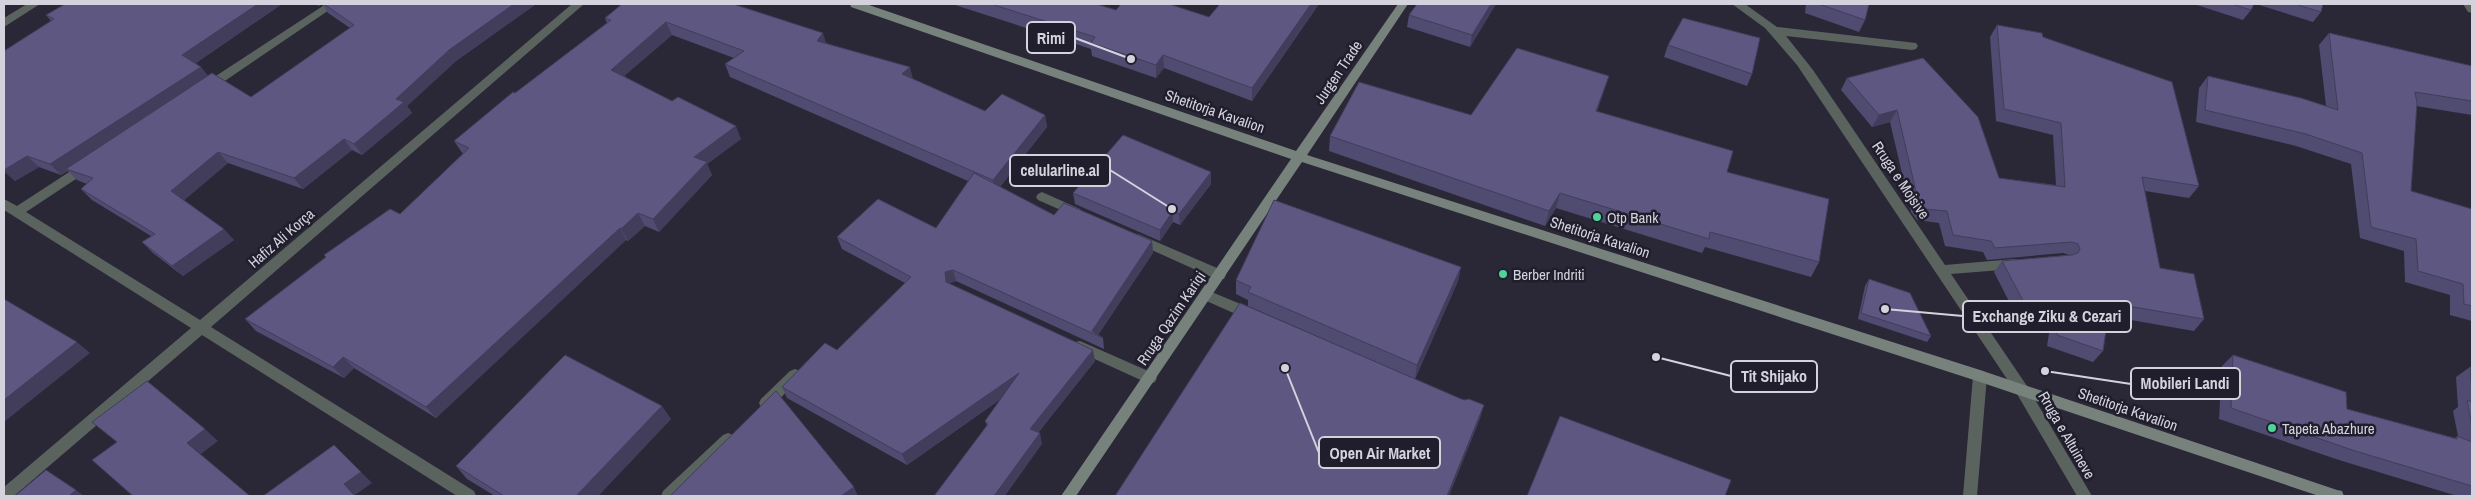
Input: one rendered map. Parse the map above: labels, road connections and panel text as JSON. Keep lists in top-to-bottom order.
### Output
{
  "streets": {
    "street": [
      "Jurgen Trade",
      "Shetitorja Kavalion",
      "Rruga e Mojsive",
      "Hafiz Ali Korça",
      "Rruga Qazim Kariqi",
      "Rruga e Altuineve"
    ]
  },
  "crossings": [
    ["Jurgen Trade", "Shetitorja Kavalion"],
    ["Jurgen Trade", "Rruga Qazim Kariqi"],
    ["Shetitorja Kavalion", "Rruga e Mojsive"],
    ["Shetitorja Kavalion", "Rruga Qazim Kariqi"],
    ["Shetitorja Kavalion", "Rruga e Altuineve"],
    ["Rruga e Mojsive", "Rruga e Altuineve"]
  ],
  "places": [
    "Rimi",
    "celularline.al",
    "Otp Bank",
    "Berber Indriti",
    "Exchange Ziku & Cezari",
    "Tit Shijako",
    "Open Air Market",
    "Mobileri Landi",
    "Tapeta Abazhure"
  ]
}
